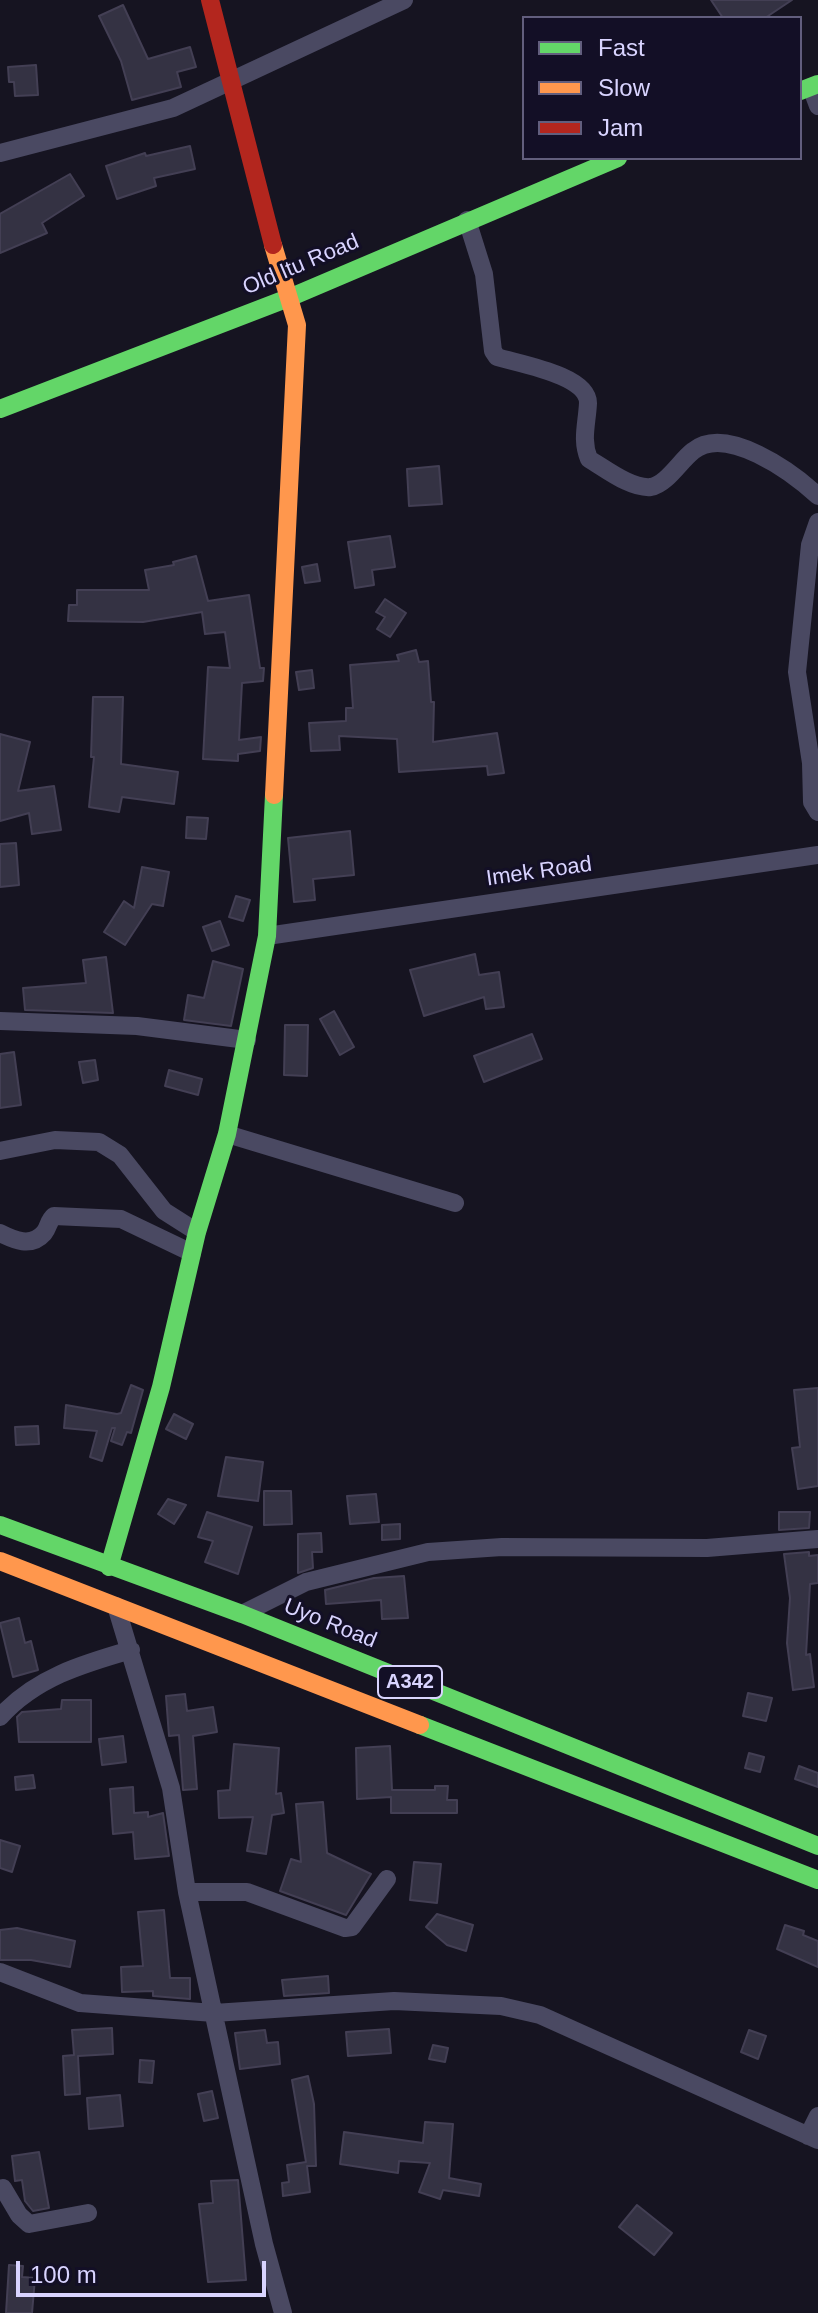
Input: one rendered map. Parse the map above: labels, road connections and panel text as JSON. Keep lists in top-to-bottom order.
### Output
{
  "streets": {
    "main road": ["Old Itu Road", "Uyo Road", "A342"],
    "street": ["Imek Road"]
  },
  "legend": ["Fast", "Slow", "Jam"],
  "scale_bar": "100 m"
}
